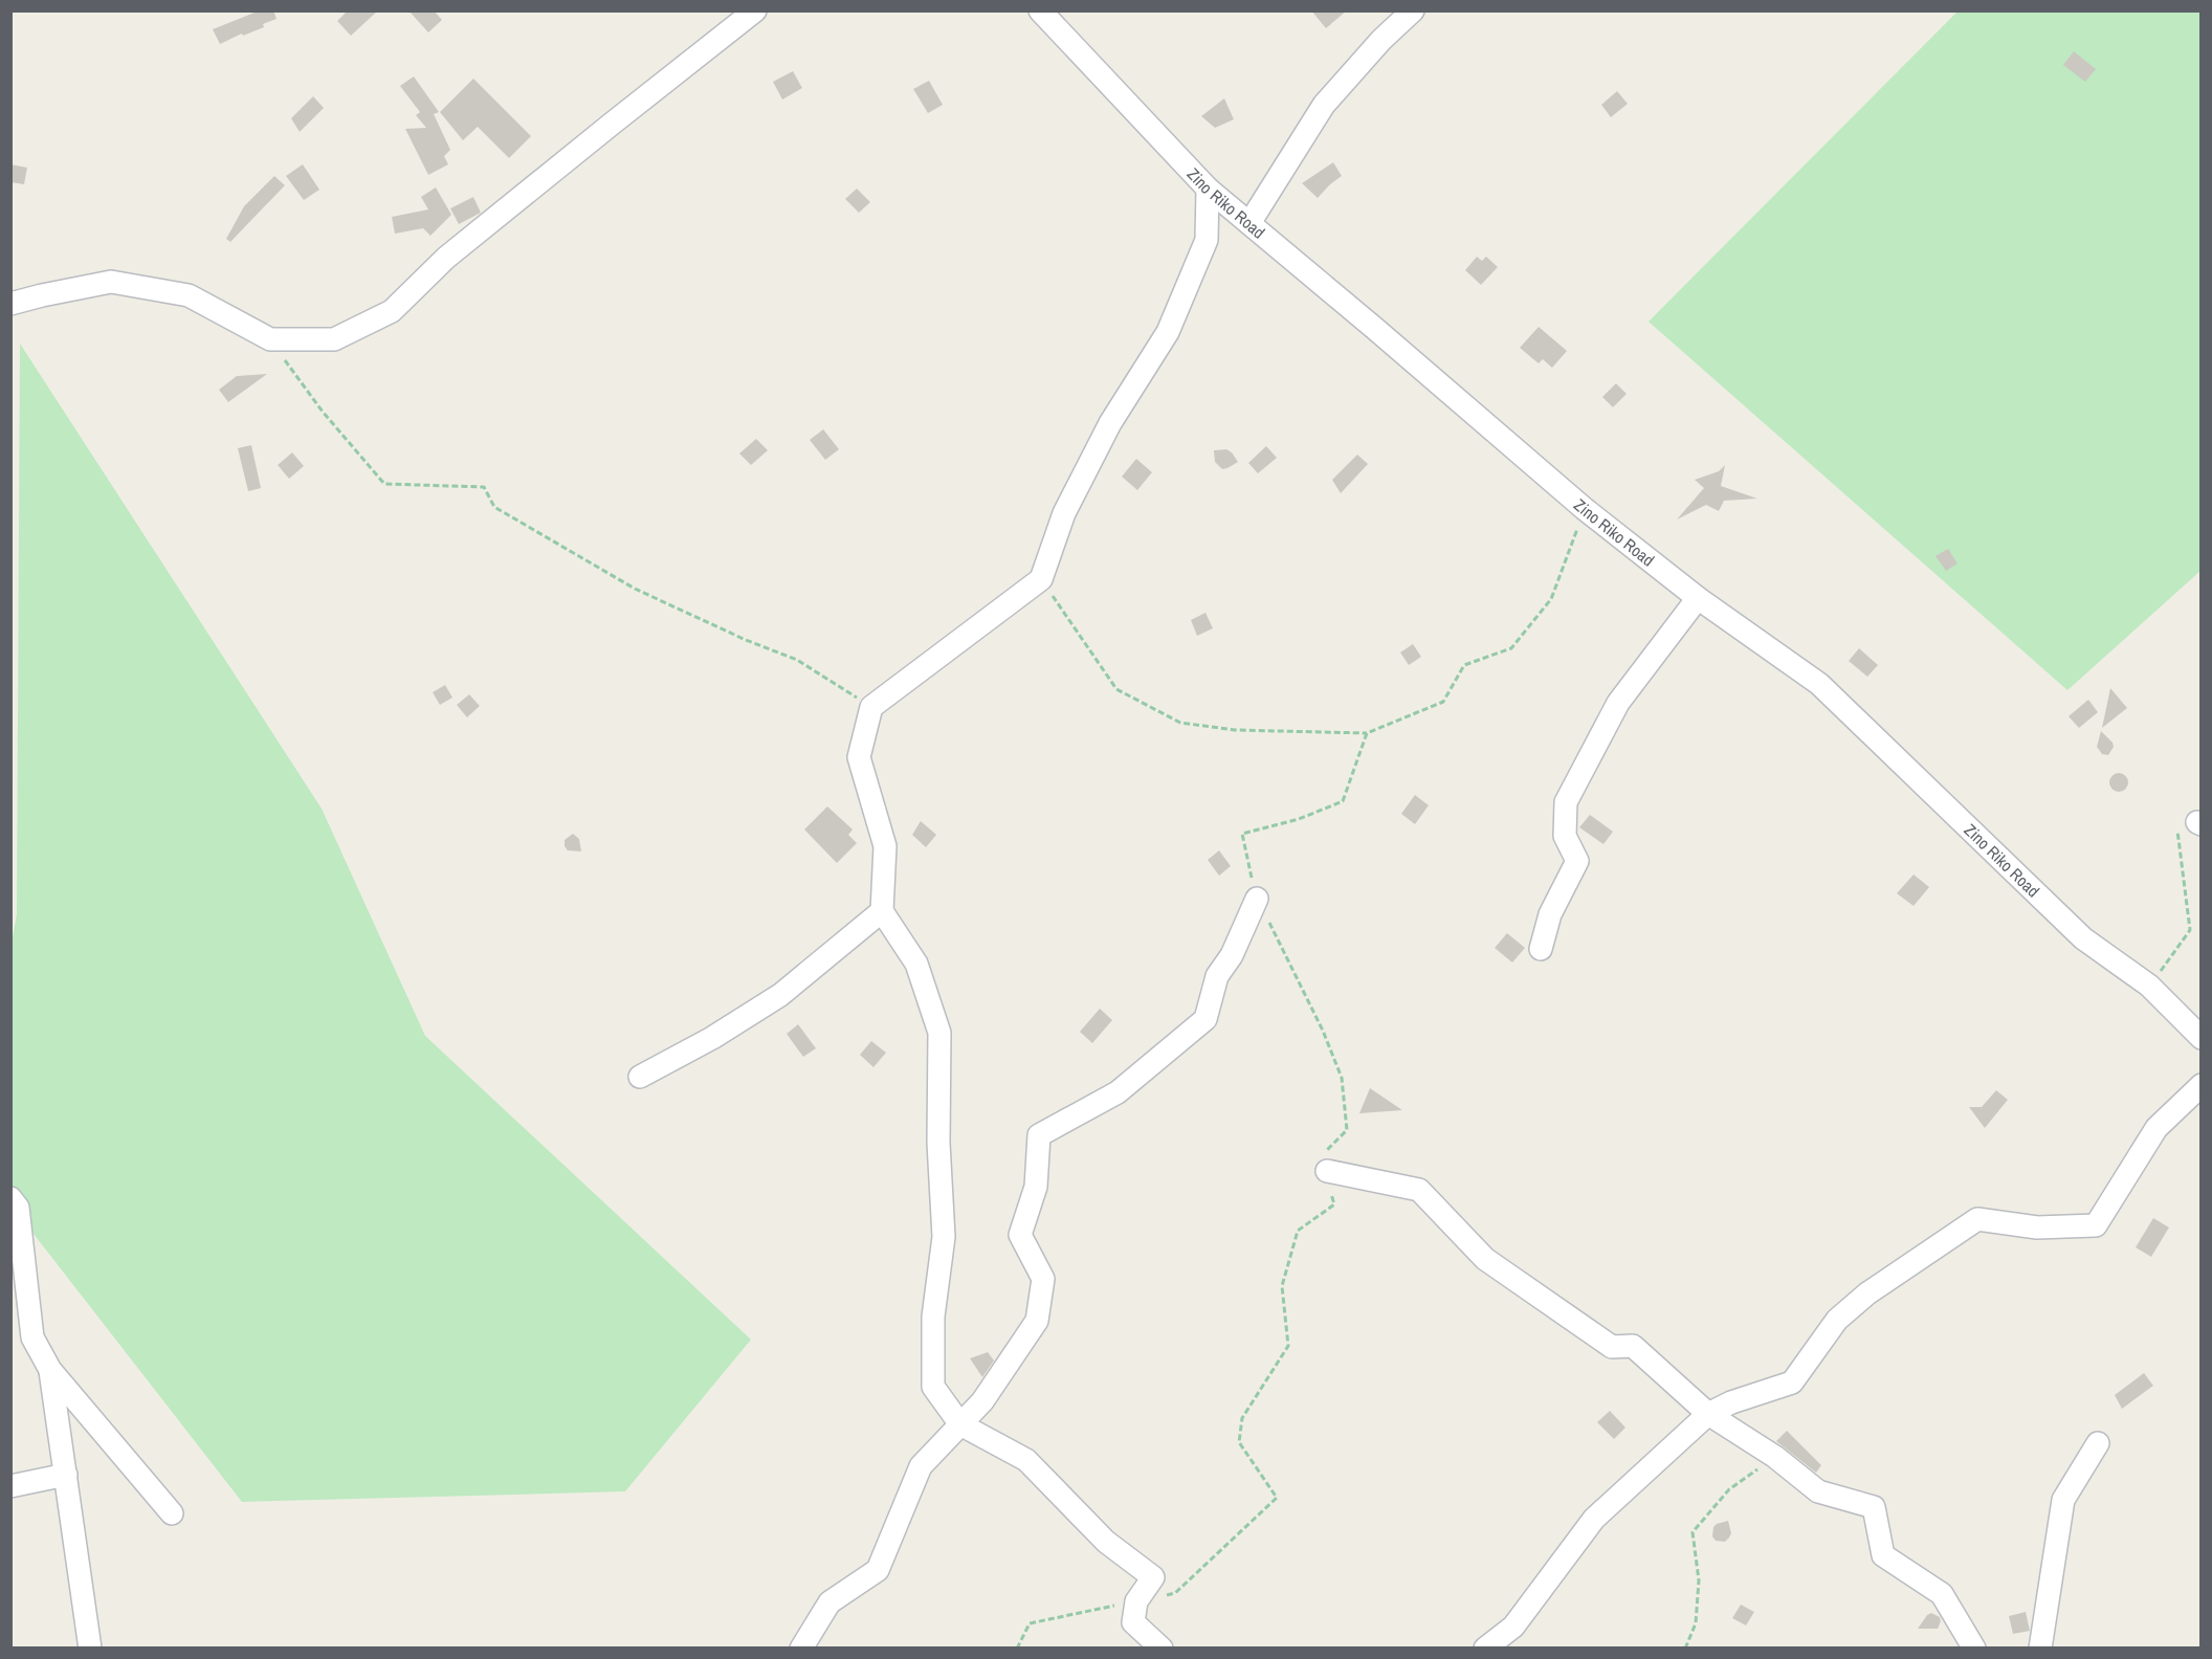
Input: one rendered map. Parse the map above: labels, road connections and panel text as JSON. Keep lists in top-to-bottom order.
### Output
{
  "streets": {
    "street": ["Zino Riko Road"]
  }
}
